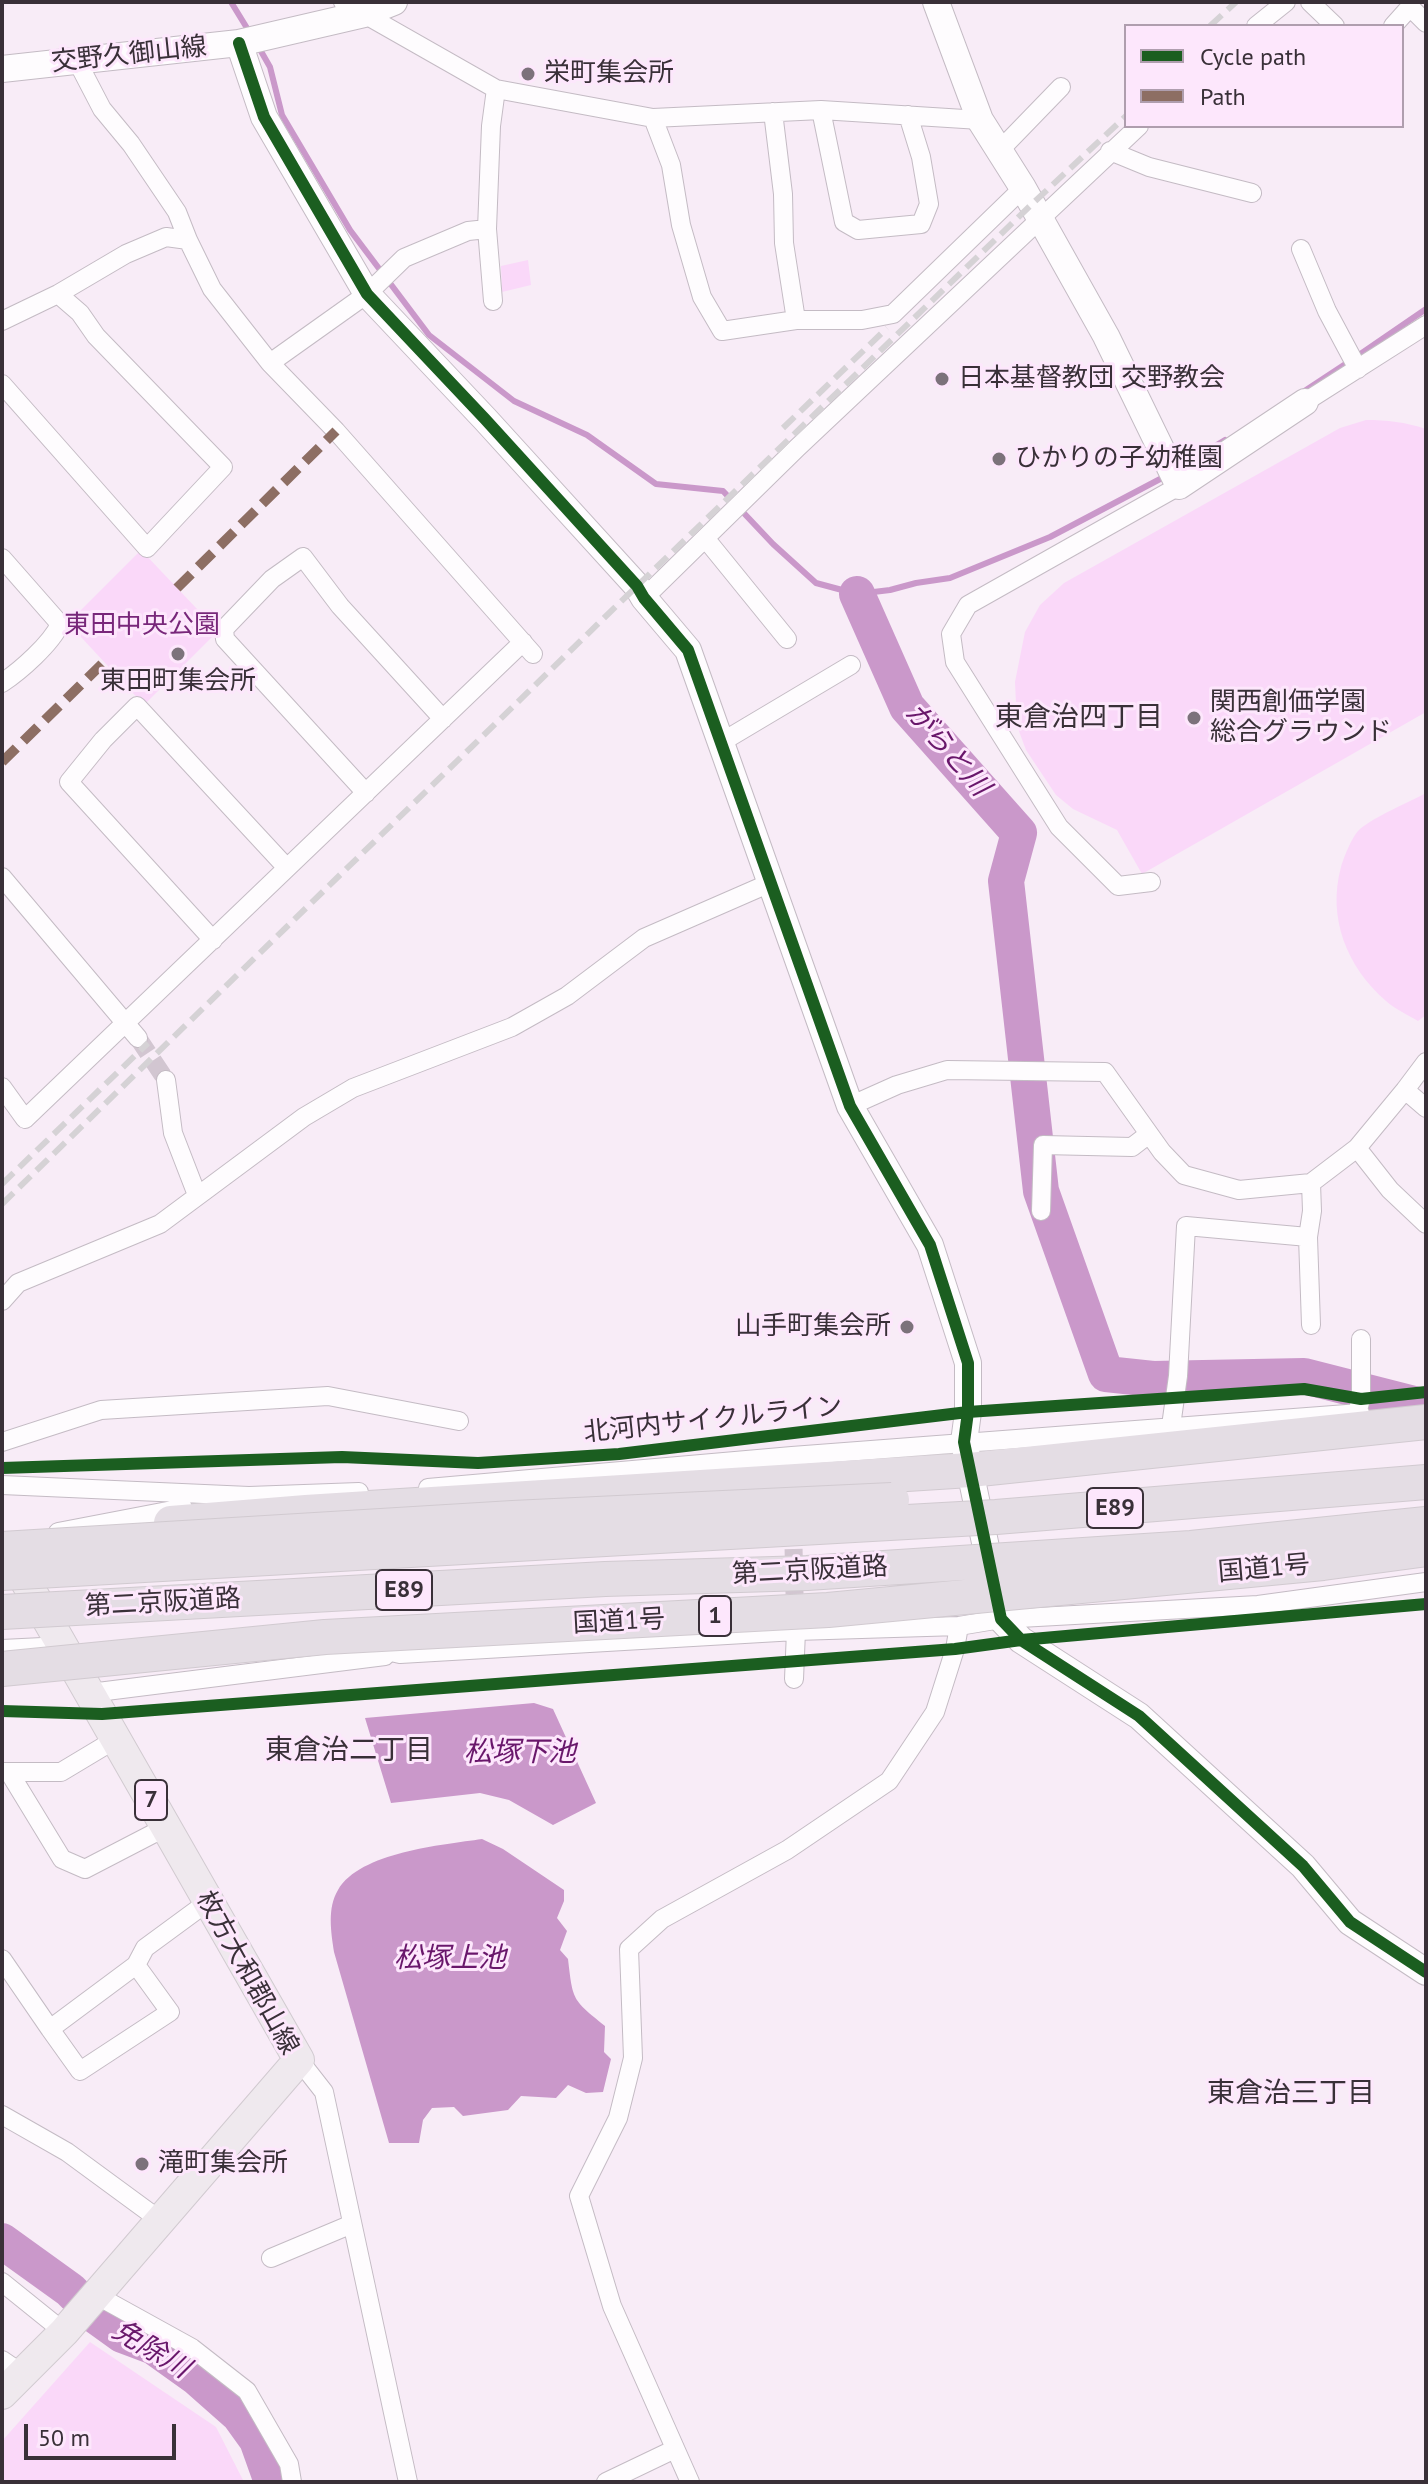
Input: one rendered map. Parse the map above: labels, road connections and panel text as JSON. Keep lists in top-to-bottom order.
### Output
{
  "streets": {
    "highway": [
      "E89",
      "国道1号",
      "第二京阪道路",
      "1"
    ],
    "main road": ["7", "枚方大和郡山線"],
    "street": ["交野久御山線"],
    "cycle path": ["北河内サイクルライン"]
  },
  "districts": ["東倉治四丁目", "東倉治二丁目", "東倉治三丁目"],
  "water": [
    "がらと川",
    "松塚下池",
    "松塚上池",
    "免除川"
  ],
  "parks": ["東田中央公園"],
  "places": [
    "栄町集会所",
    "日本基督教団 交野教会",
    "ひかりの子幼稚園",
    "東田町集会所",
    "関西創価学園 総合グラウンド",
    "山手町集会所",
    "滝町集会所"
  ],
  "legend": ["Cycle path", "Path"],
  "scale_bar": "50 m"
}
